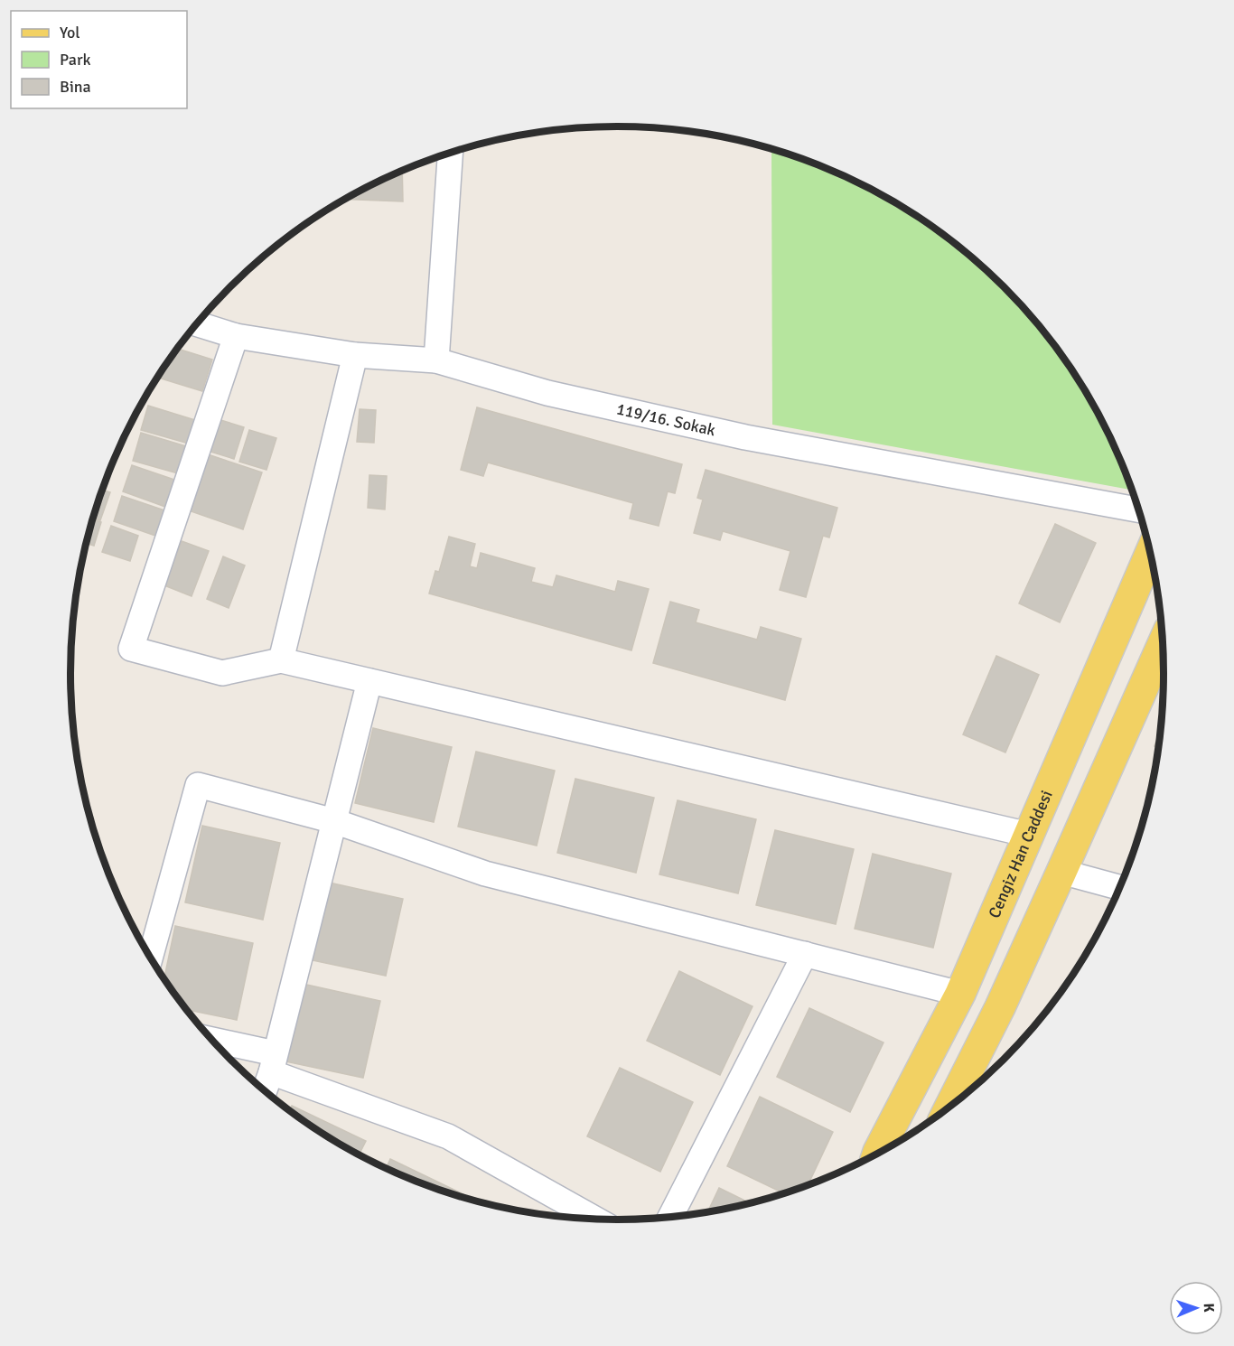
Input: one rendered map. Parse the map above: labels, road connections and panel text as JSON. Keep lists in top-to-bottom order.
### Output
{
  "streets": {
    "main road": ["Cengiz Han Caddesi"],
    "street": ["119/16. Sokak"]
  },
  "legend": ["Yol", "Park", "Bina"],
  "north": "right"
}
